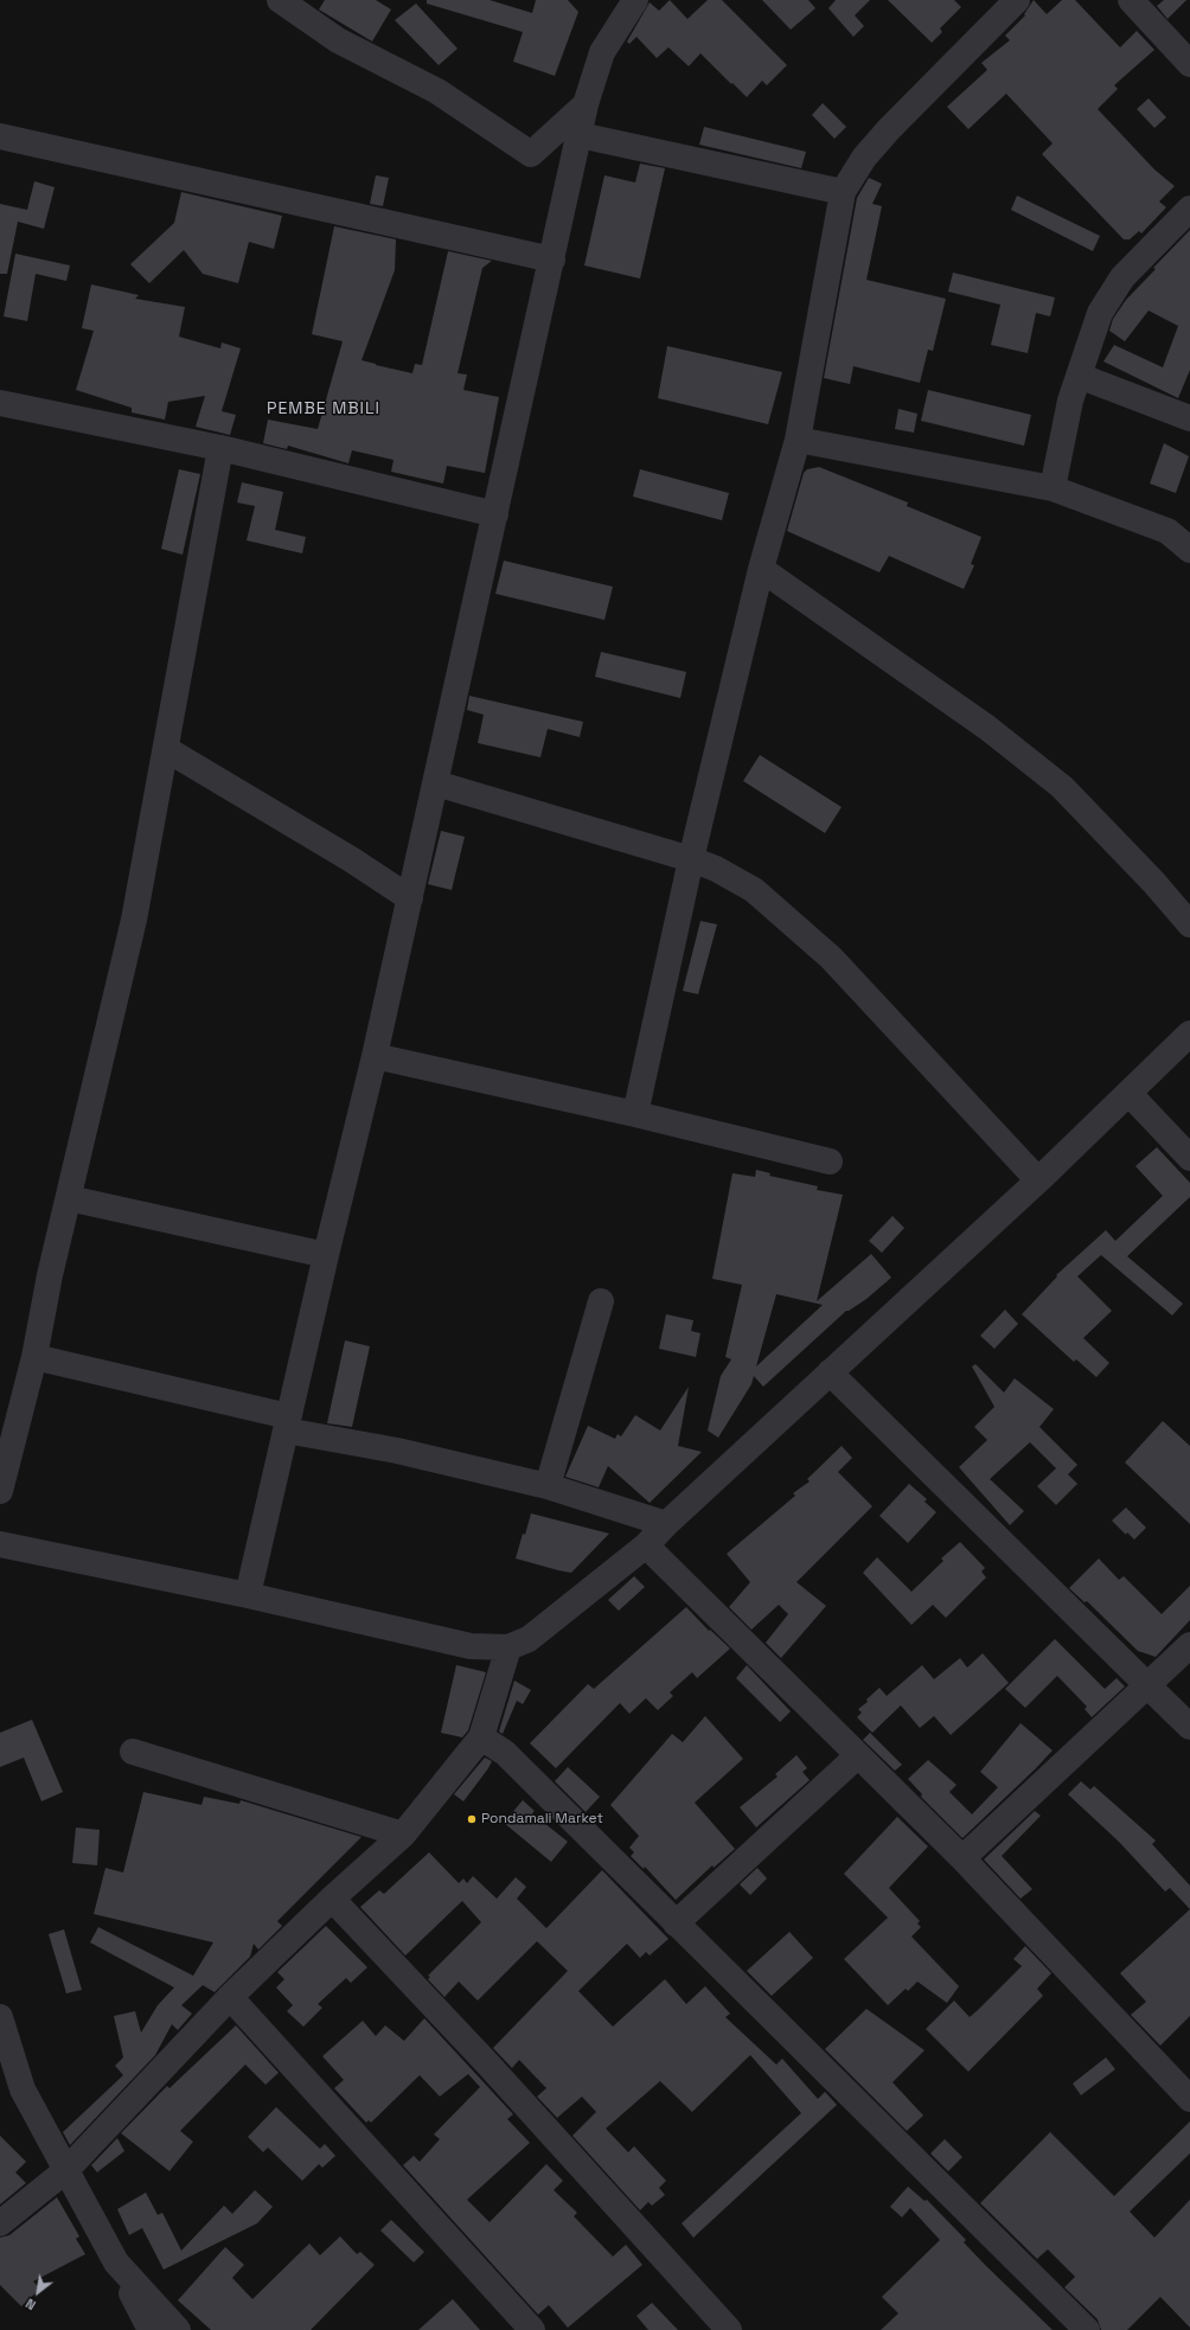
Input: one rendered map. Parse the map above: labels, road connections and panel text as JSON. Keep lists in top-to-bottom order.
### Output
{
  "districts": ["PEMBE MBILI"],
  "places": ["Pondamali Market"],
  "north": "bottom left"
}
